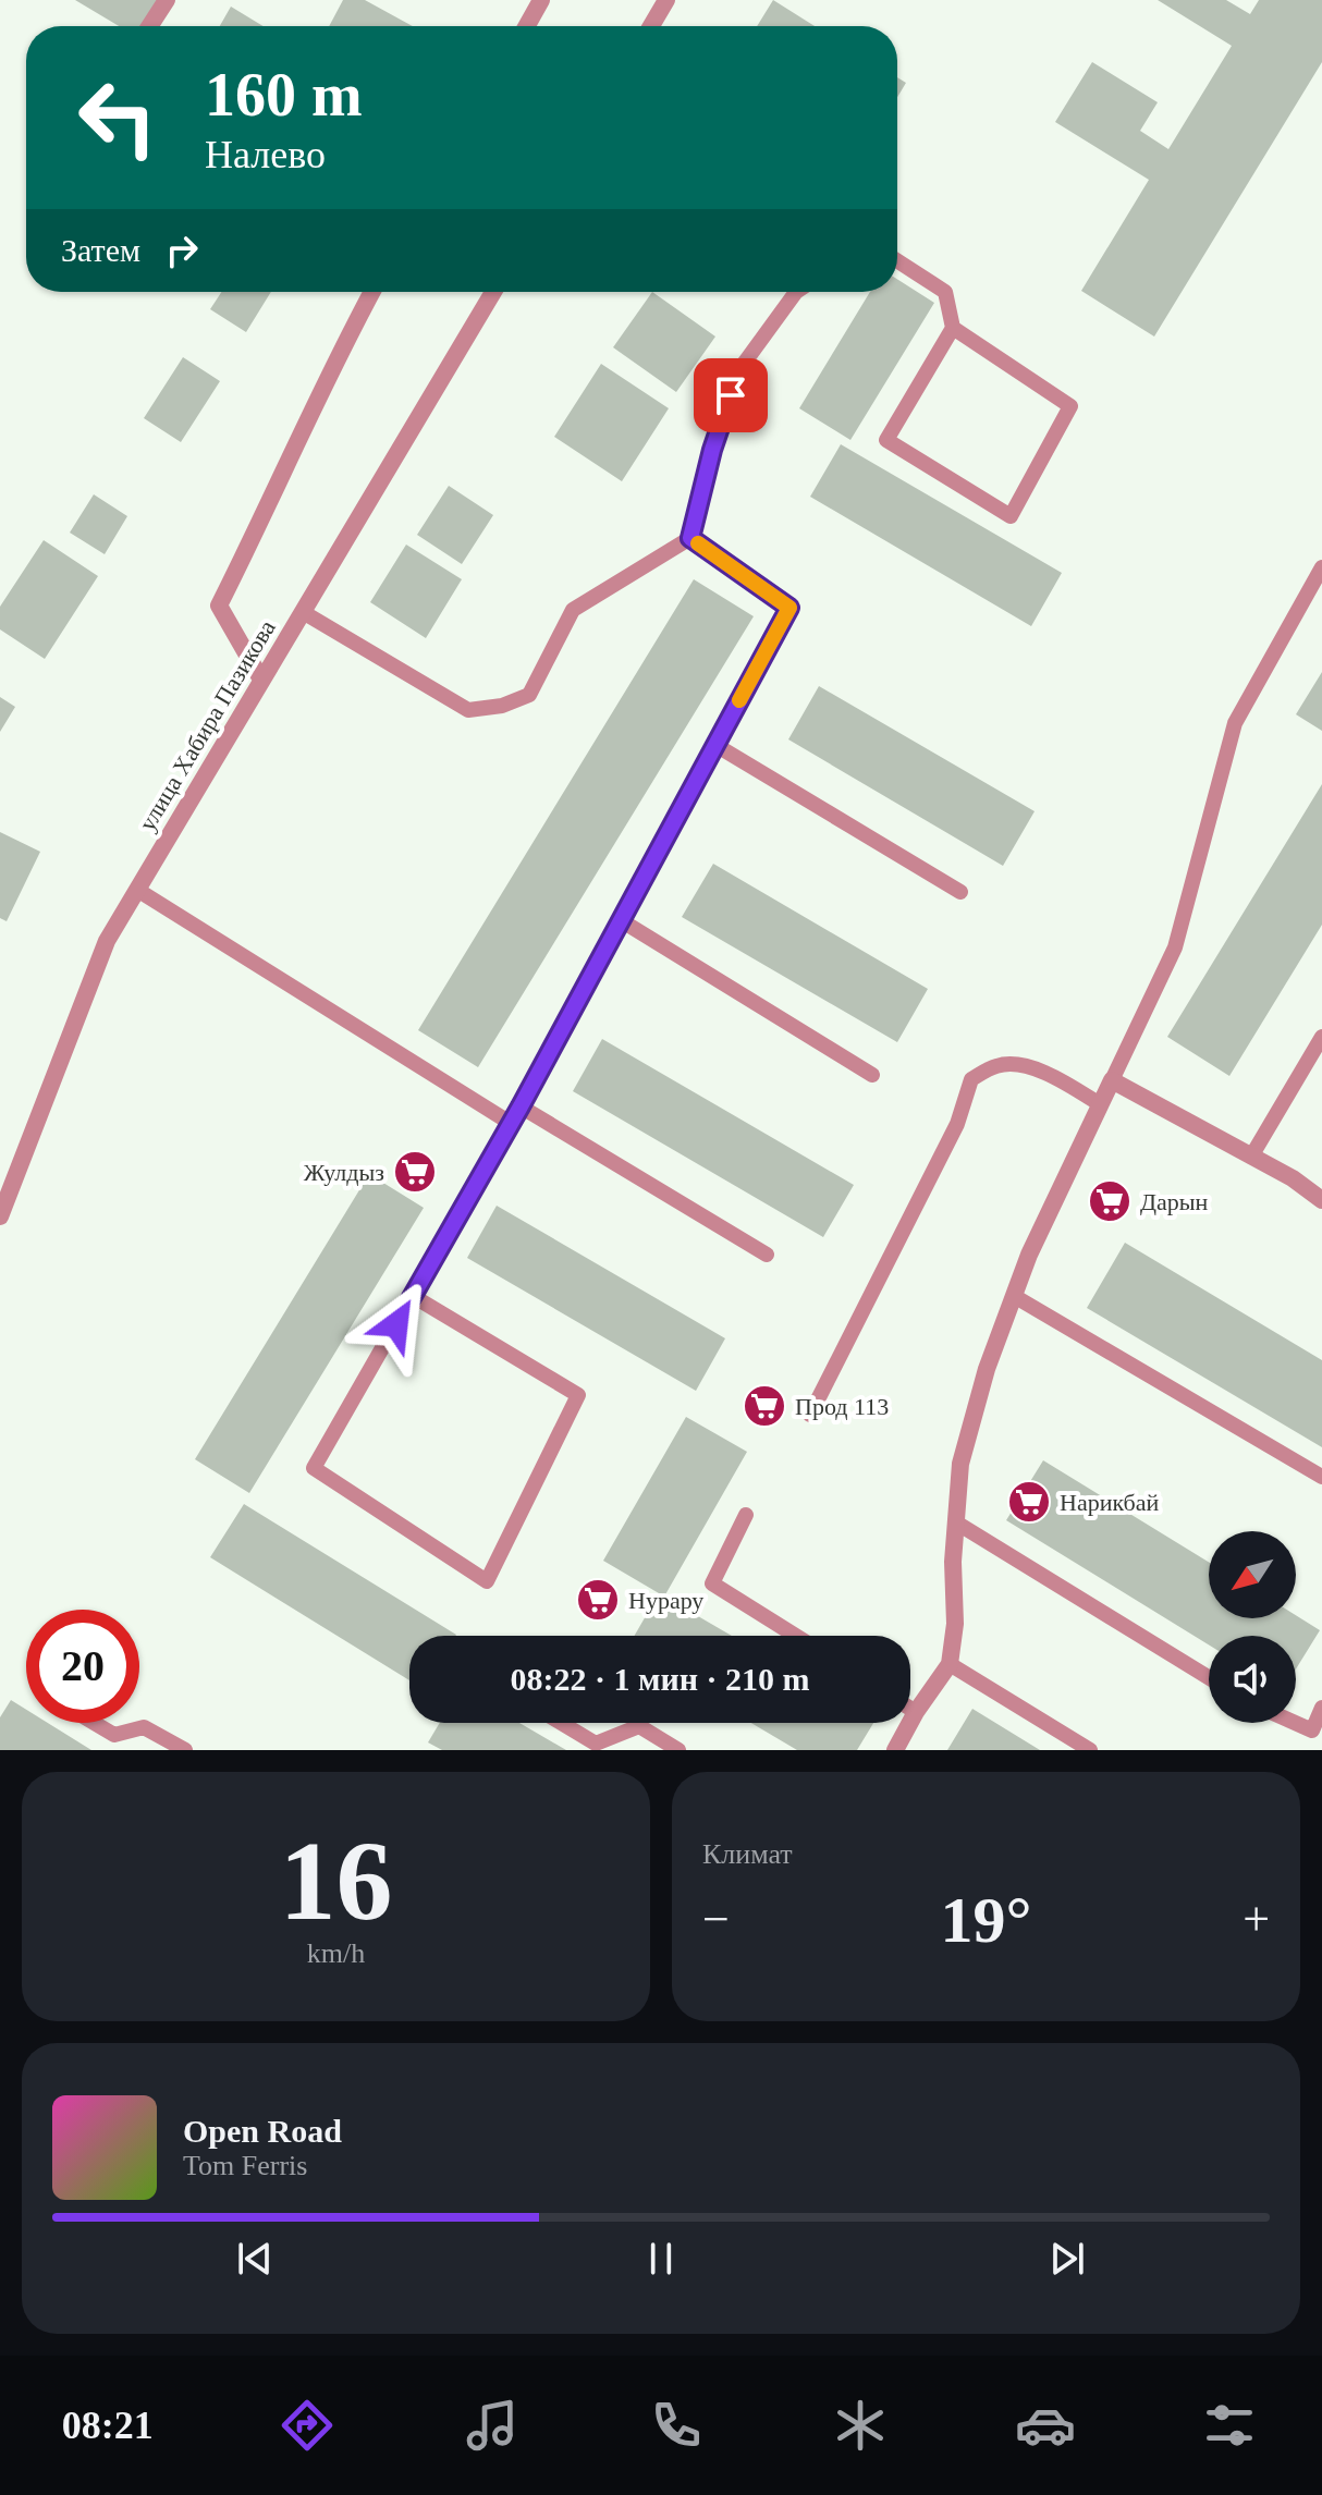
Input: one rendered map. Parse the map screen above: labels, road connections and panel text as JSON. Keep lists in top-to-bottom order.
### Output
{
  "streets": {
    "street": ["улица Хабира Пазикова"]
  },
  "places": {
    "supermarket": [
      "Жулдыз",
      "Дарын",
      "Прод 113",
      "Нарикбай",
      "Нурару"
    ]
  },
  "north": "bottom left",
  "page": {
    "turn": ["160 m", "Налево"],
    "then": "Затем",
    "limit": "20",
    "trip": "08:22 · 1 мин · 210 m",
    "tile": [
      ["16", "km/h"],
      "Климат"
    ],
    "heat": ["−", "19°", "+"],
    "song": ["Open Road", "Tom Ferris"],
    "tabs": "08:21"
  }
}
